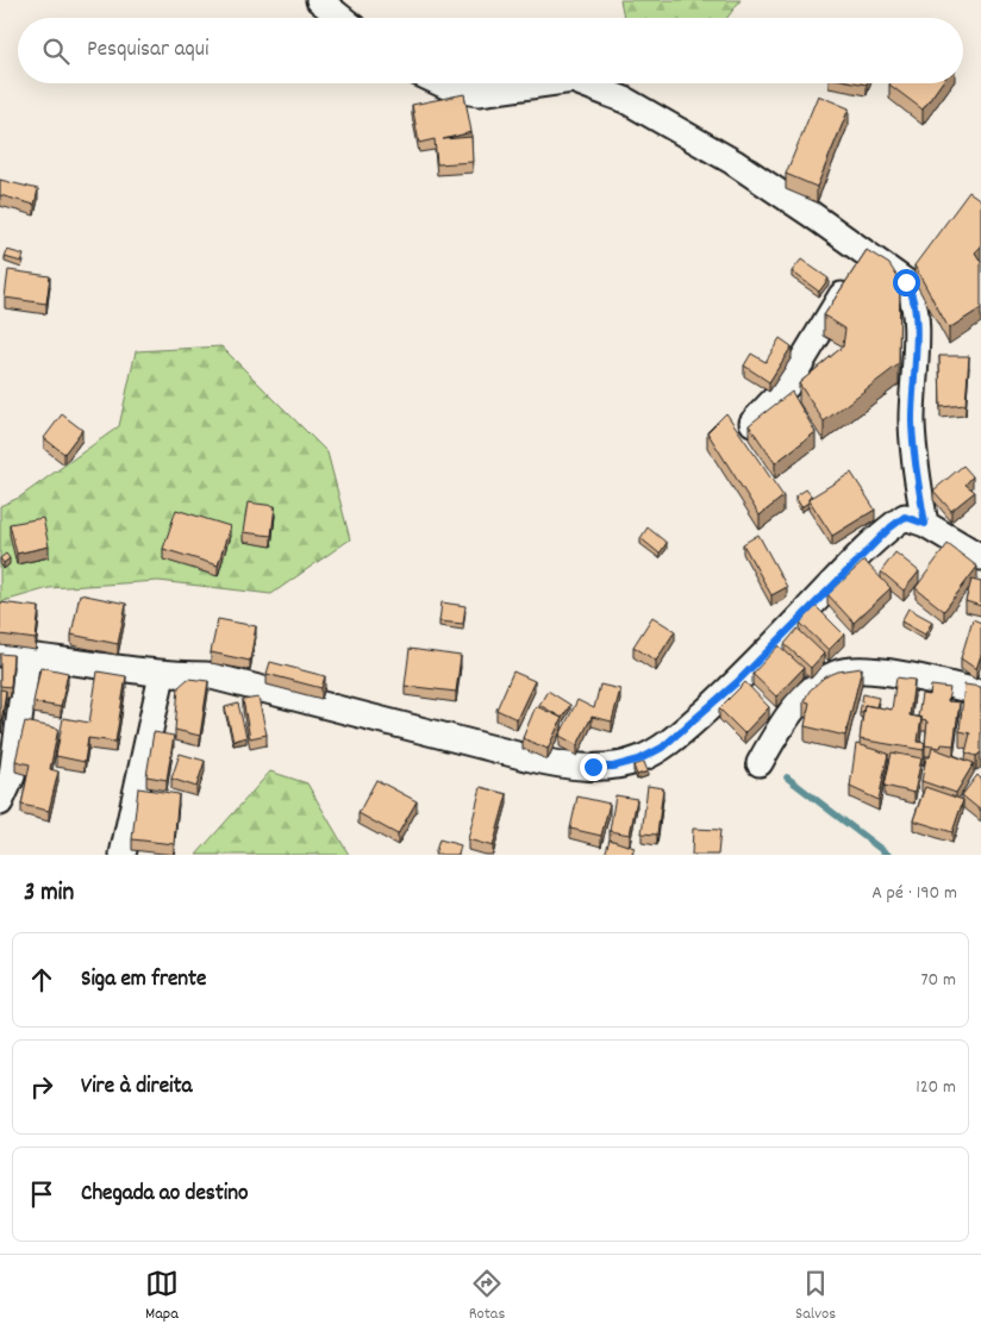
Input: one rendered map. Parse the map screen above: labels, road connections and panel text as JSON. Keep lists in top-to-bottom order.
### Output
{
  "page": {
    "search": "Pesquisar aqui",
    "heading": ["3 min", "A pé · 190 m"],
    "list": [
      ["Siga em frente", "70 m"],
      ["Vire à direita", "120 m"],
      "Chegada ao destino"
    ],
    "nav": ["Mapa", "Rotas", "Salvos"]
  }
}
